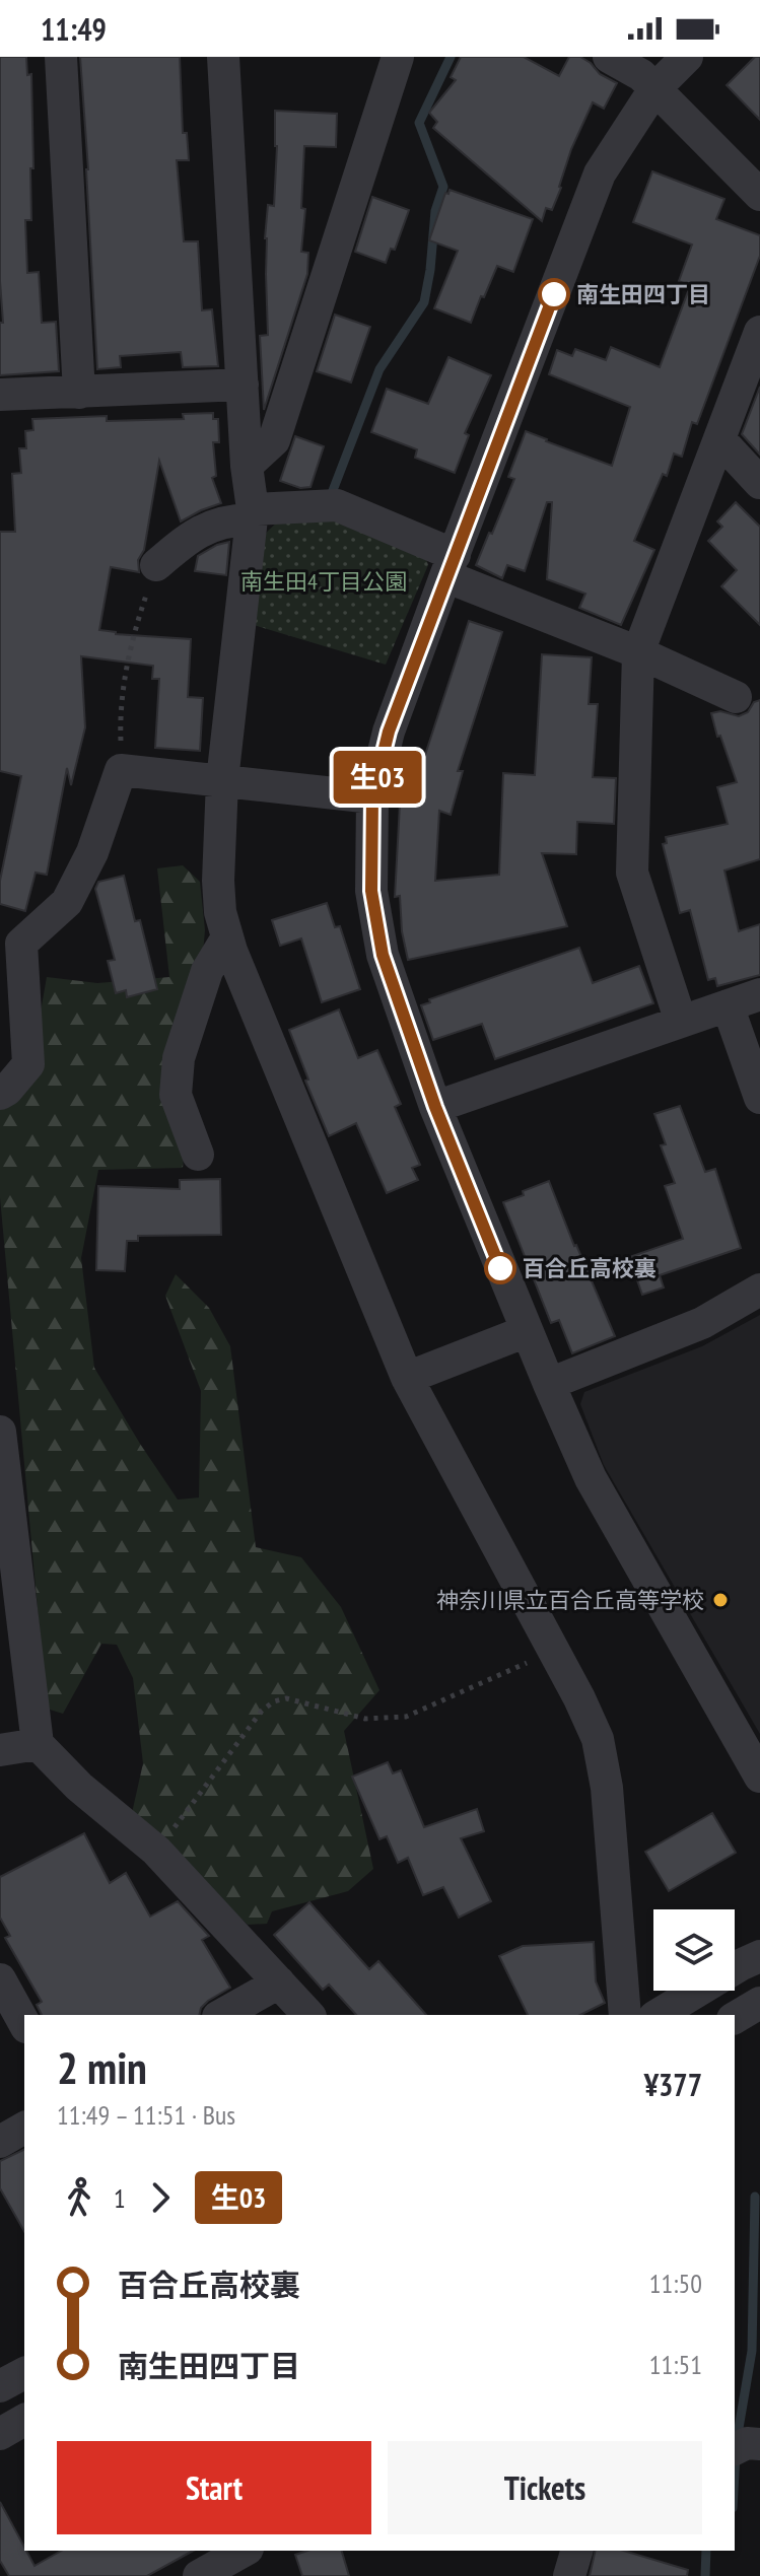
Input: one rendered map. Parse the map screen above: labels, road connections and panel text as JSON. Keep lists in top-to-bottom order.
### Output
{
  "parks": ["南生田4丁目公園"],
  "places": ["南生田四丁目", "百合丘高校裏", "神奈川県立百合丘高等学校"],
  "lines": ["bus line 生03"],
  "page": {
    "status": "11:49",
    "on_map": "生03",
    "heading": ["2 min", "11:49 – 11:51 · Bus", "¥377"],
    "legs": ["1", "生03"],
    "list": [
      {
        "name": "百合丘高校裏",
        "value": "11:50"
      },
      {
        "name": "南生田四丁目",
        "value": "11:51"
      }
    ],
    "buttons": ["Start", "Tickets"]
  }
}
